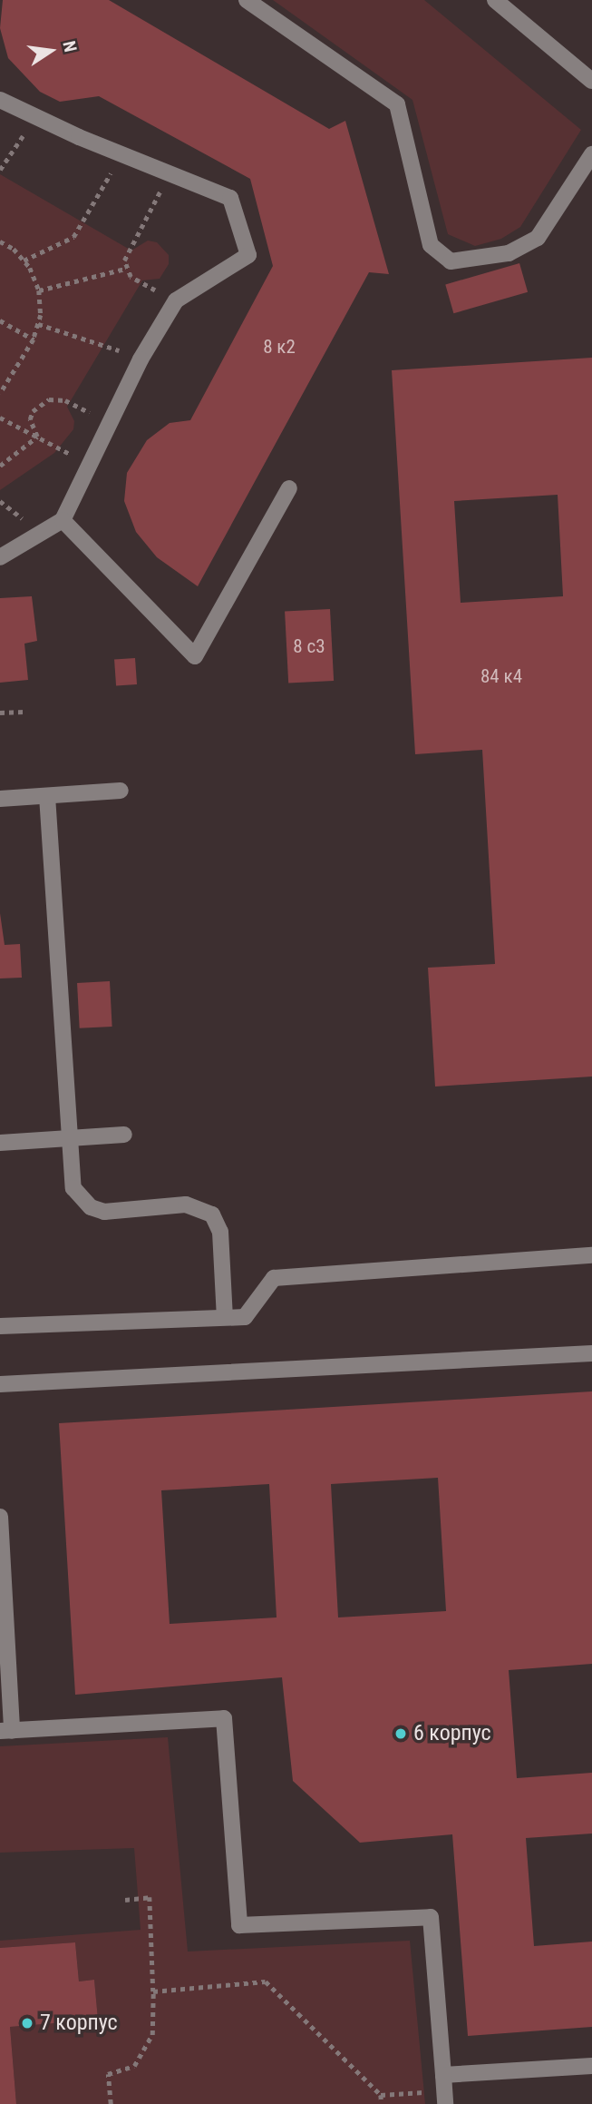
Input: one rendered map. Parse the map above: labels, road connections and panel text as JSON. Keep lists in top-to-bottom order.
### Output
{
  "places": ["6 корпус", "7 корпус"],
  "house_numbers": ["8 к2", "8 с3", "84 к4"],
  "north": "right"
}
